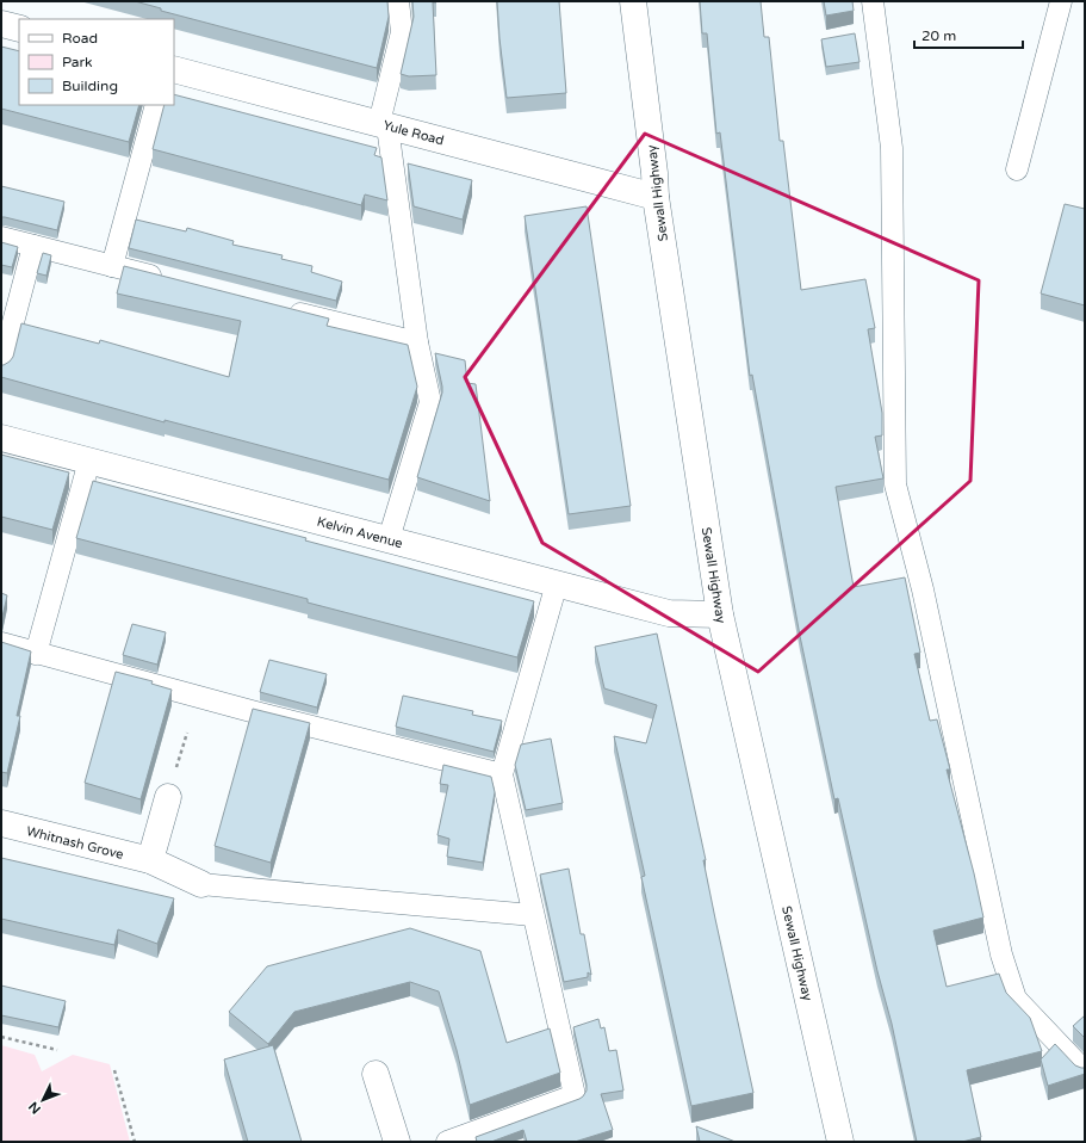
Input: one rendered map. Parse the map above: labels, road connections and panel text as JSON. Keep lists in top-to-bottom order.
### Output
{
  "streets": {
    "street": [
      "Yule Road",
      "Sewall Highway",
      "Kelvin Avenue",
      "Whitnash Grove"
    ]
  },
  "crossings": [
    ["Yule Road", "Sewall Highway"],
    ["Sewall Highway", "Kelvin Avenue"]
  ],
  "legend": ["Road", "Park", "Building"],
  "scale_bar": "20 m",
  "north": "bottom left"
}
